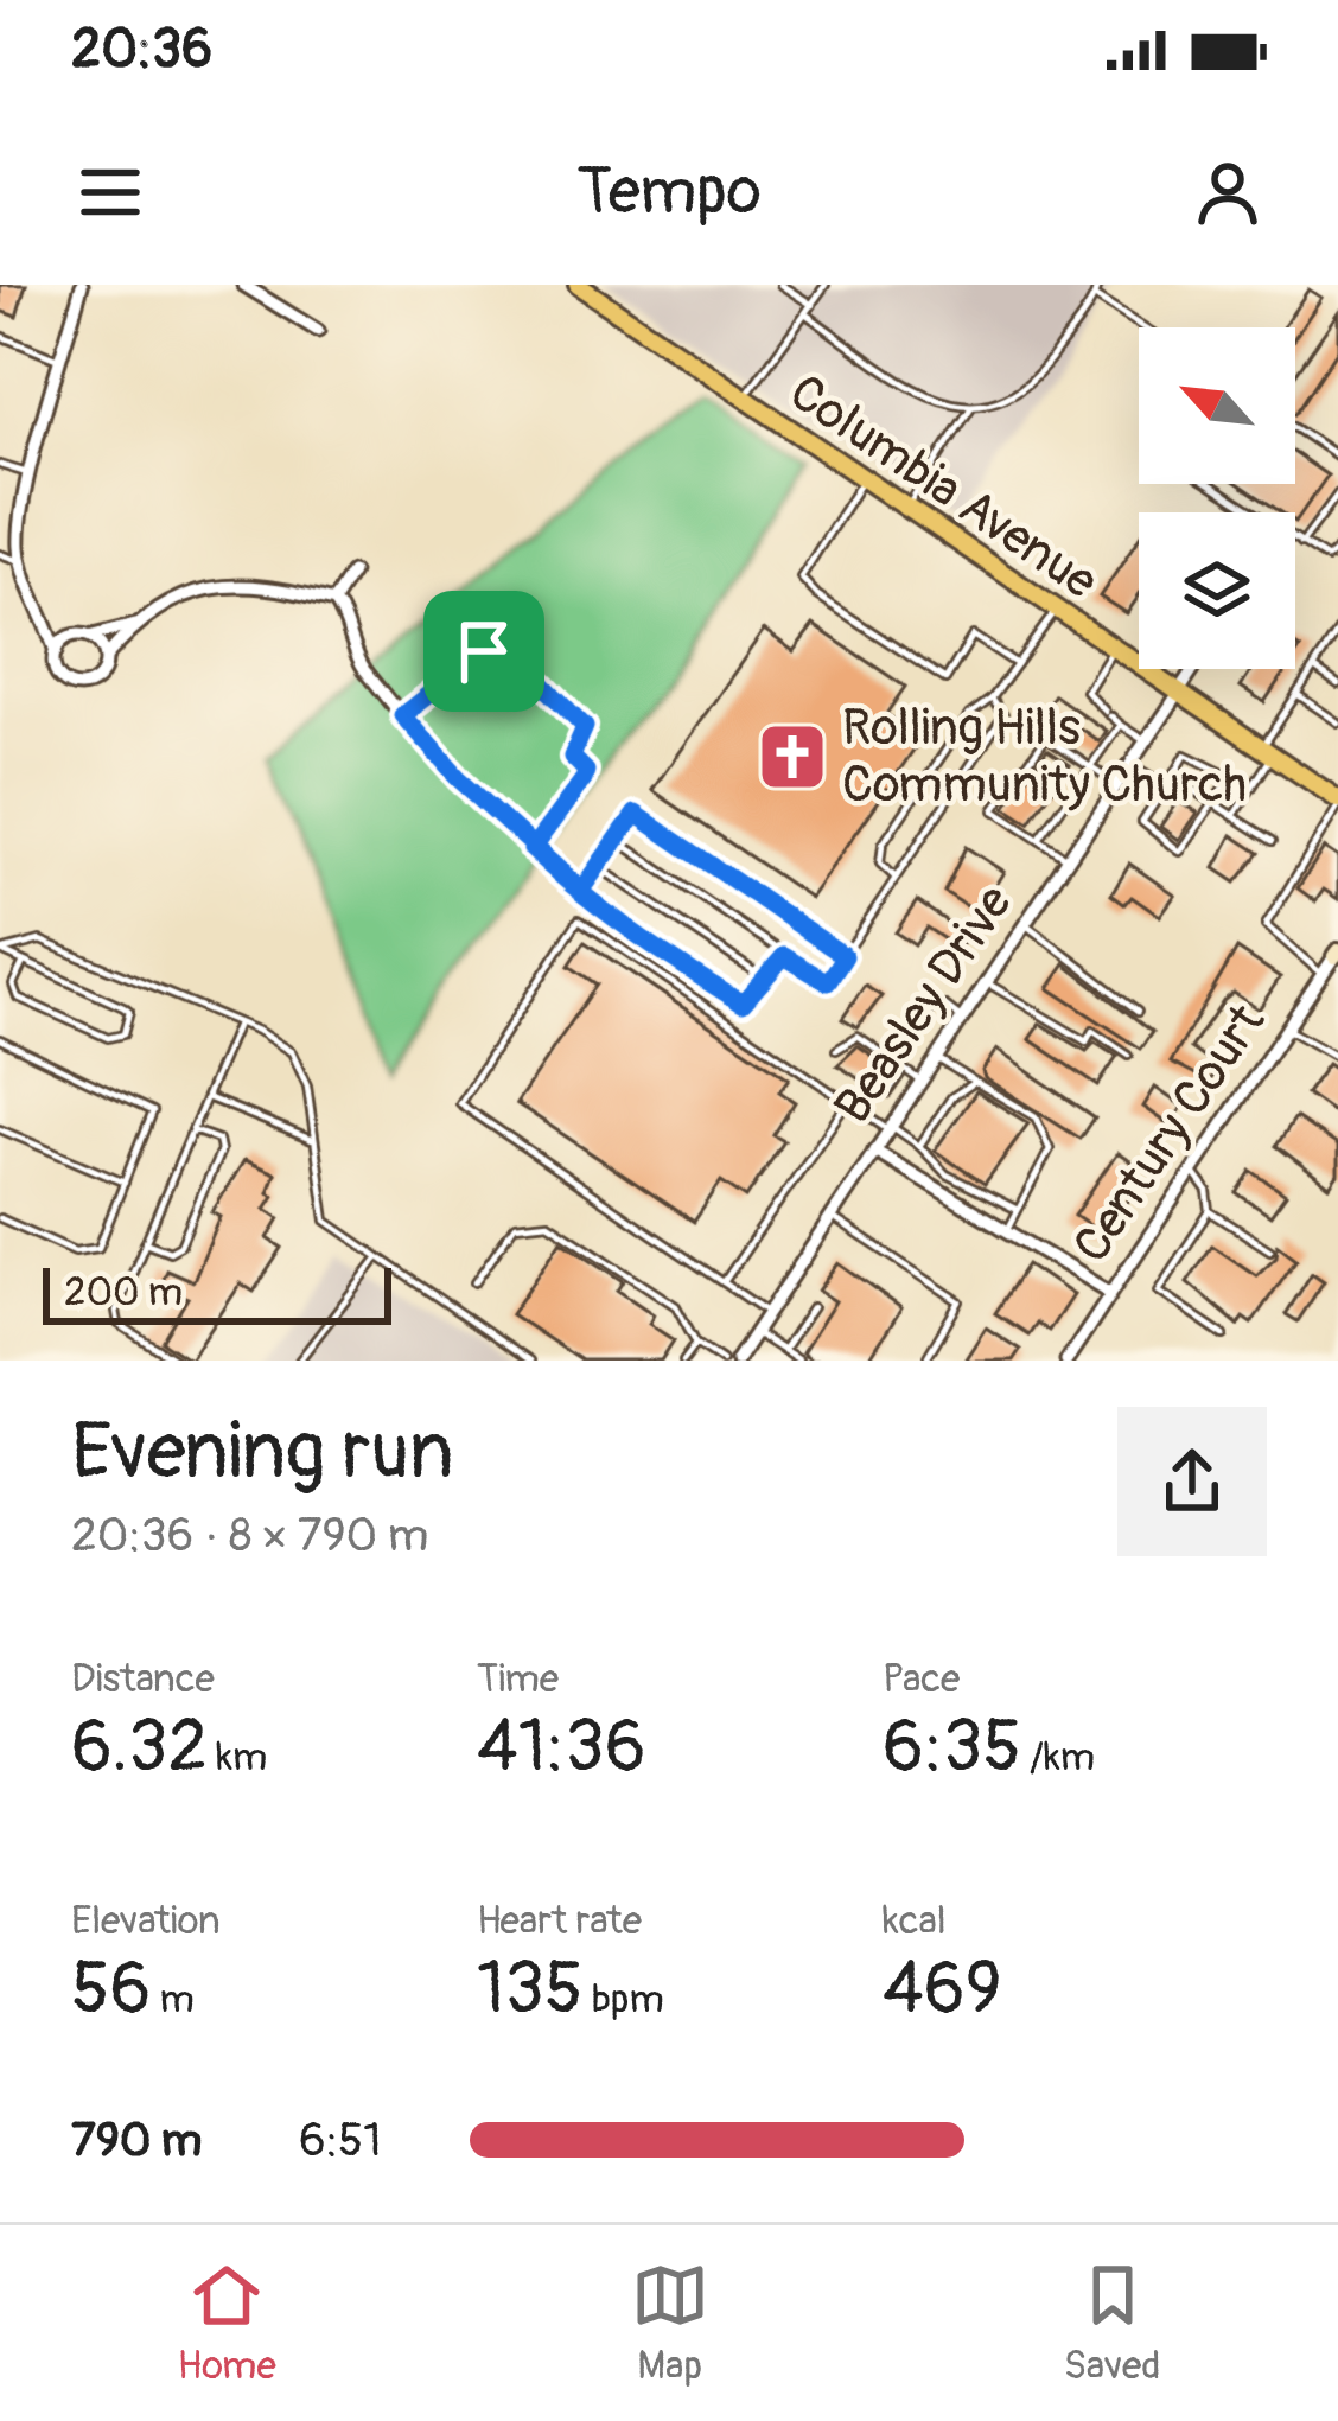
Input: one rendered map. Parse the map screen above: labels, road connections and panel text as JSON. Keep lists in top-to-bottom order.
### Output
{
  "streets": {
    "main road": ["Columbia Avenue"],
    "street": ["Beasley Drive", "Century Court"]
  },
  "crossings": [
    ["Columbia Avenue", "Beasley Drive"]
  ],
  "places": {
    "church": ["Rolling Hills Community Church"]
  },
  "scale_bar": "200 m",
  "north": "top left",
  "page": {
    "status": "20:36",
    "header": "Tempo",
    "scale": "200 m",
    "heading": ["Evening run", "20:36 · 8 × 790 m"],
    "stats": [
      ["Distance", "6.32 km"],
      ["Time", "41:36"],
      ["Pace", "6:35 /km"],
      ["Elevation", "56 m"],
      ["Heart rate", "135 bpm"],
      ["kcal", "469"]
    ],
    "list": [
      {
        "name": "790 m",
        "note": "6:51"
      }
    ],
    "tabs": ["Home", "Map", "Saved"]
  }
}
